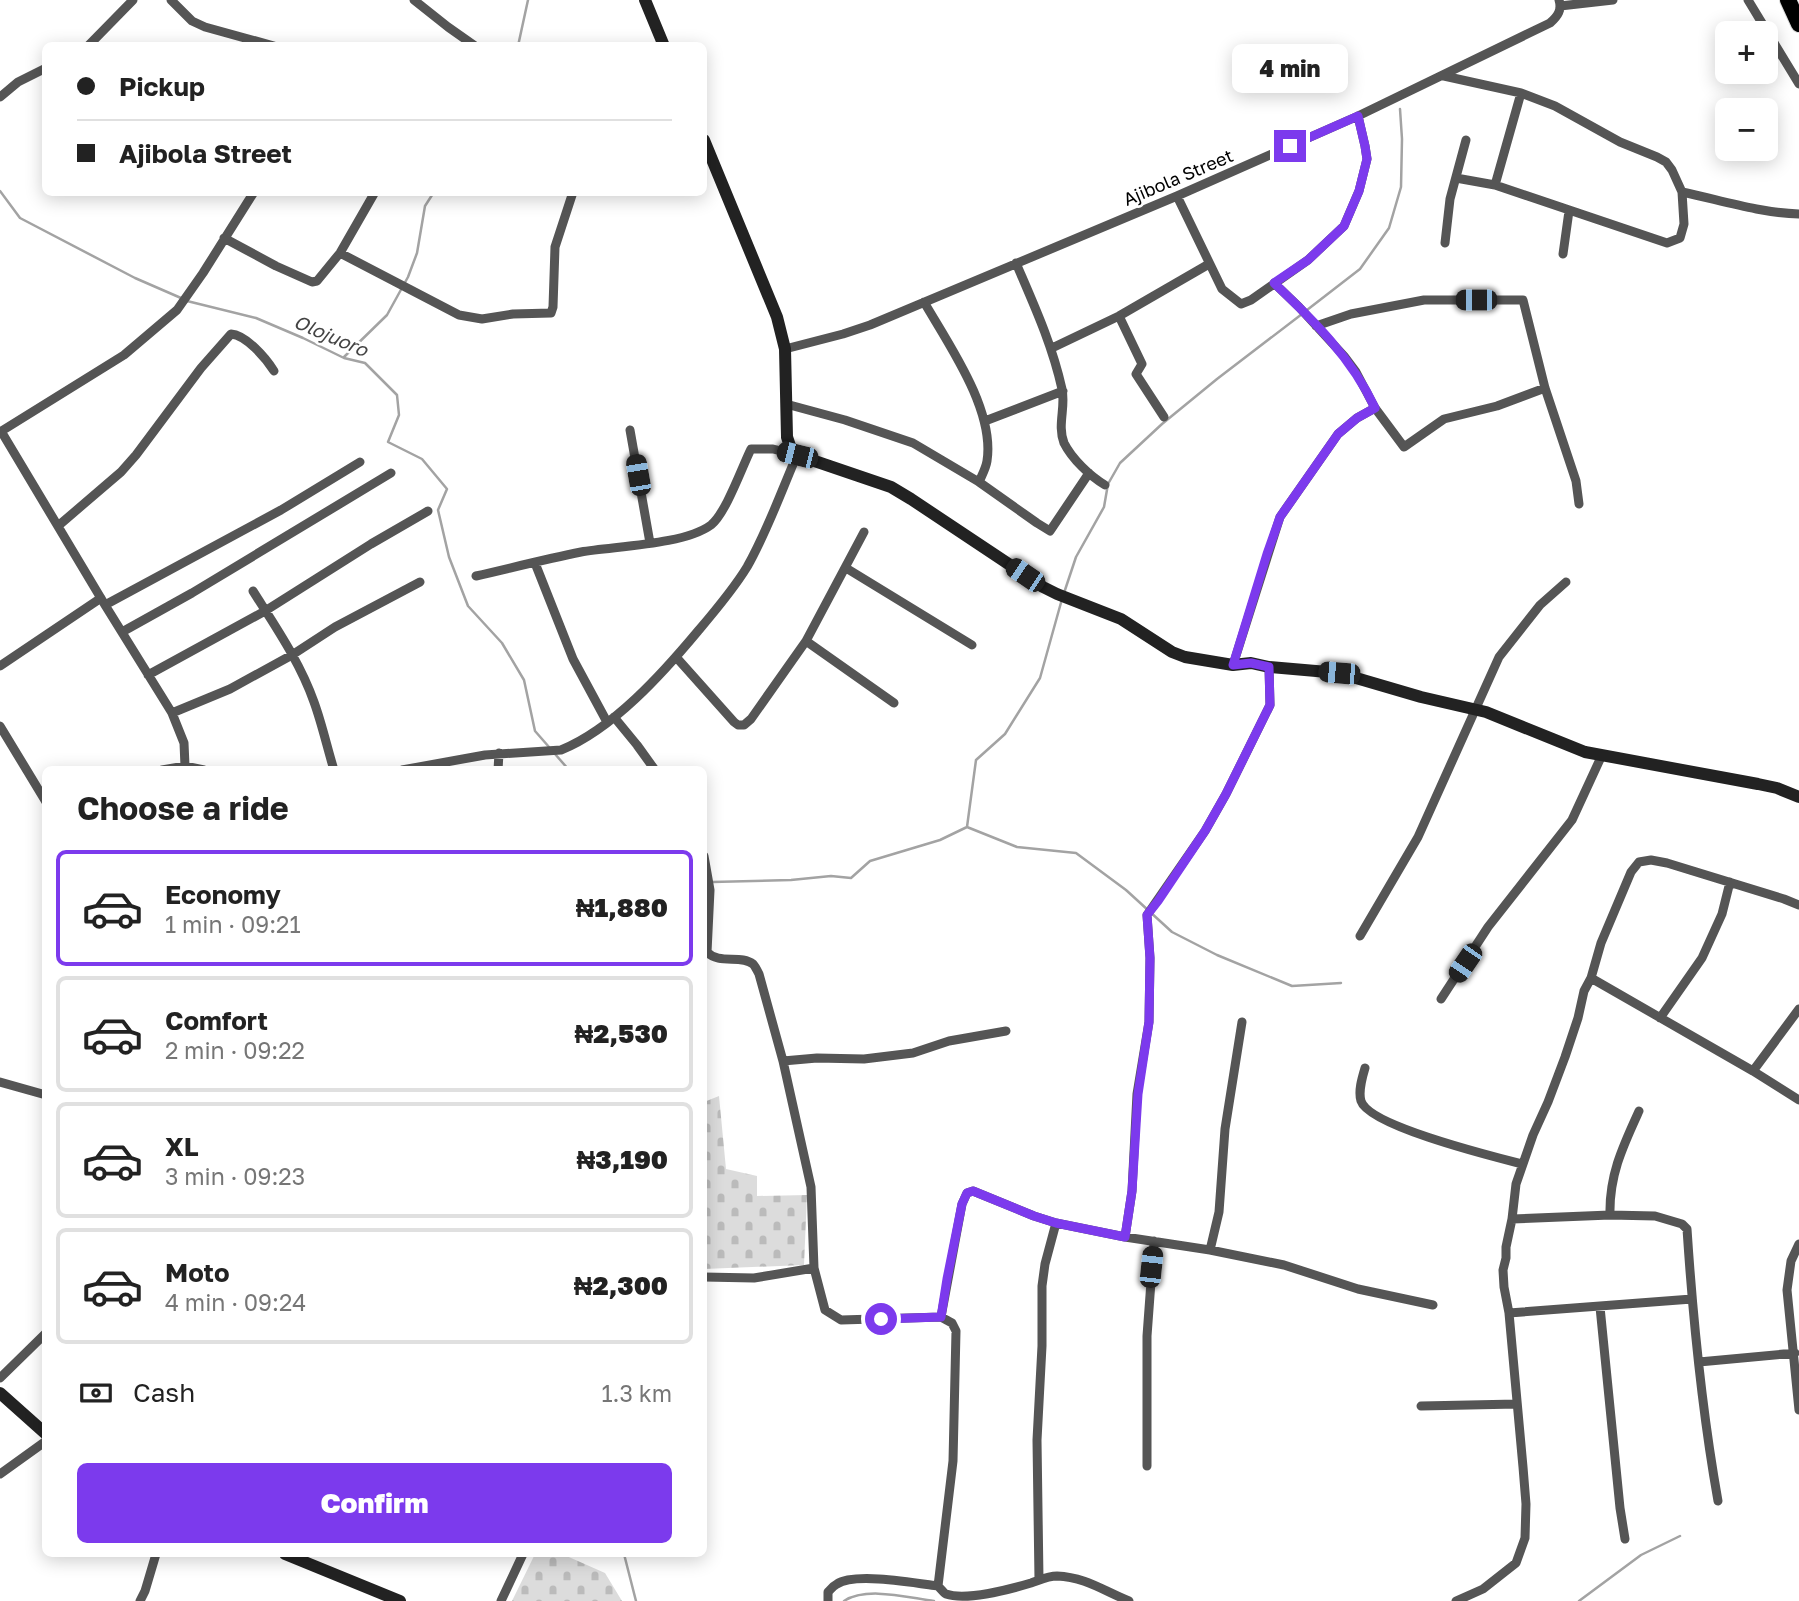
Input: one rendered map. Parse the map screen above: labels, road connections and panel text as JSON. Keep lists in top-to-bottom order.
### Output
{
  "streets": {
    "street": ["Ajibola Street"]
  },
  "water": ["Olojuoro"],
  "page": {
    "map_buttons": ["+", "−"],
    "banner": ["Pickup", "Ajibola Street"],
    "bubble": "4 min",
    "heading": "Choose a ride",
    "list": [
      {
        "name": "Economy",
        "note": "1 min · 09:21",
        "value": "₦1,880"
      },
      {
        "name": "Comfort",
        "note": "2 min · 09:22",
        "value": "₦2,530"
      },
      {
        "name": "XL",
        "note": "3 min · 09:23",
        "value": "₦3,190"
      },
      {
        "name": "Moto",
        "note": "4 min · 09:24",
        "value": "₦2,300"
      }
    ],
    "pay": ["Cash", "1.3 km"],
    "buttons": "Confirm"
  }
}
